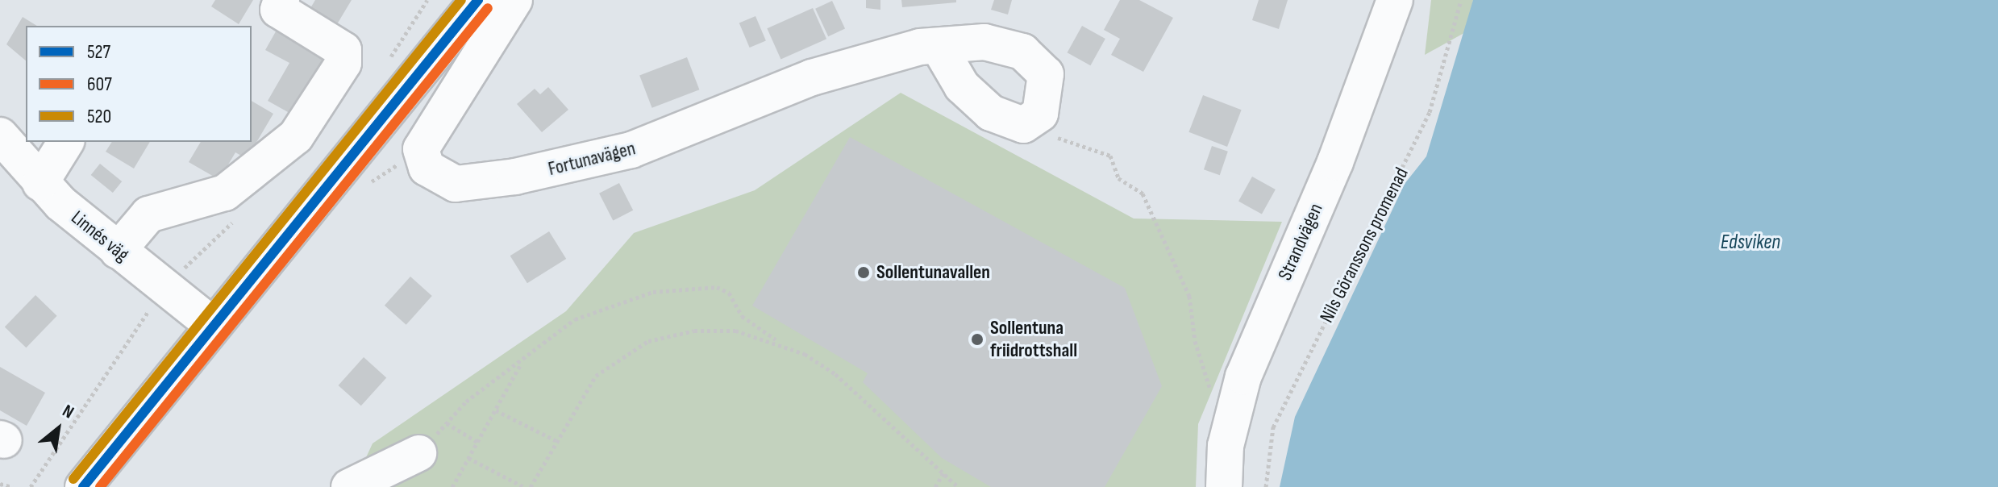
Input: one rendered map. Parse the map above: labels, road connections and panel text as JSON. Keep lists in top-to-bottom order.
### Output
{
  "streets": {
    "street": ["Fortunavägen", "Linnés väg", "Strandvägen"],
    "path": ["Nils Göranssons promenad"]
  },
  "water": ["Edsviken"],
  "places": ["Sollentunavallen", "Sollentuna friidrottshall"],
  "lines": ["transit line 527", "transit line 520", "transit line 607"],
  "legend": ["527", "607", "520"],
  "north": "top right"
}
